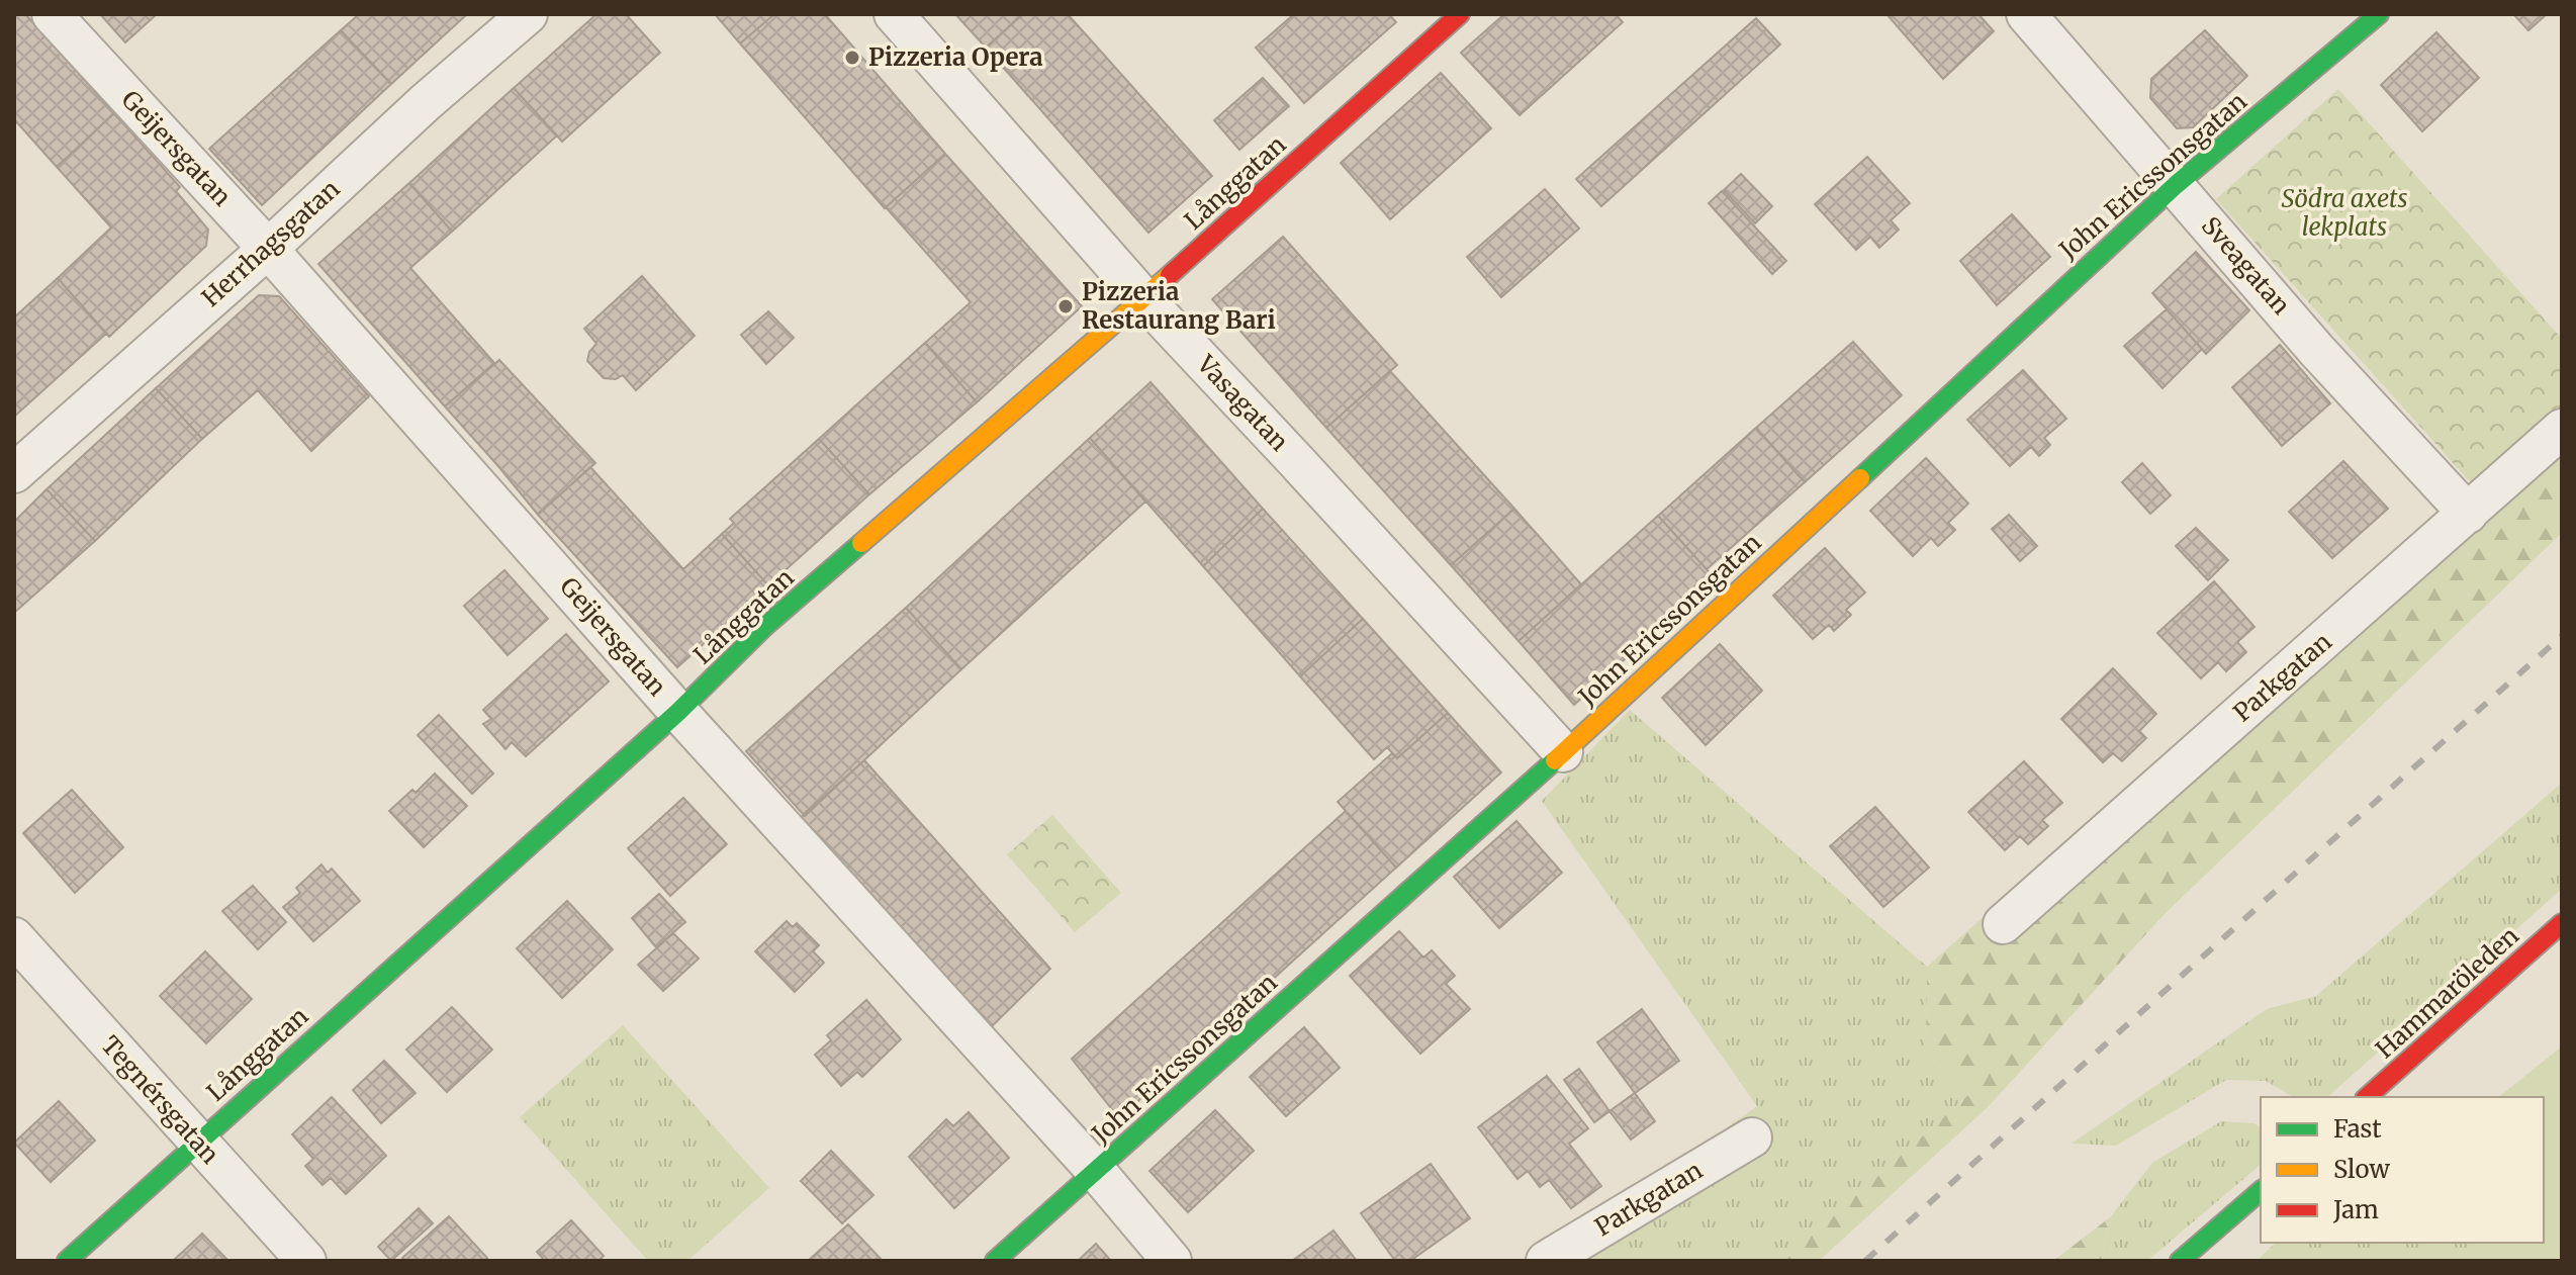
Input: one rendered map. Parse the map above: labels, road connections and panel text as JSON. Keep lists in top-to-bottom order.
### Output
{
  "streets": {
    "street": [
      "Geijersgatan",
      "John Ericssonsgatan",
      "Långgatan",
      "Herrhagsgatan",
      "Sveagatan",
      "Vasagatan",
      "Parkgatan",
      "Hammaröleden",
      "Tegnérsgatan"
    ]
  },
  "crossings": [
    ["Geijersgatan", "John Ericssonsgatan"],
    ["Geijersgatan", "Långgatan"],
    ["Geijersgatan", "Herrhagsgatan"],
    ["John Ericssonsgatan", "Sveagatan"],
    ["John Ericssonsgatan", "Vasagatan"],
    ["Långgatan", "Vasagatan"],
    ["Långgatan", "Tegnérsgatan"],
    ["Sveagatan", "Parkgatan"]
  ],
  "parks": ["Södra axets lekplats"],
  "places": ["Pizzeria Opera", "Pizzeria Restaurang Bari"],
  "legend": ["Fast", "Slow", "Jam"]
}
